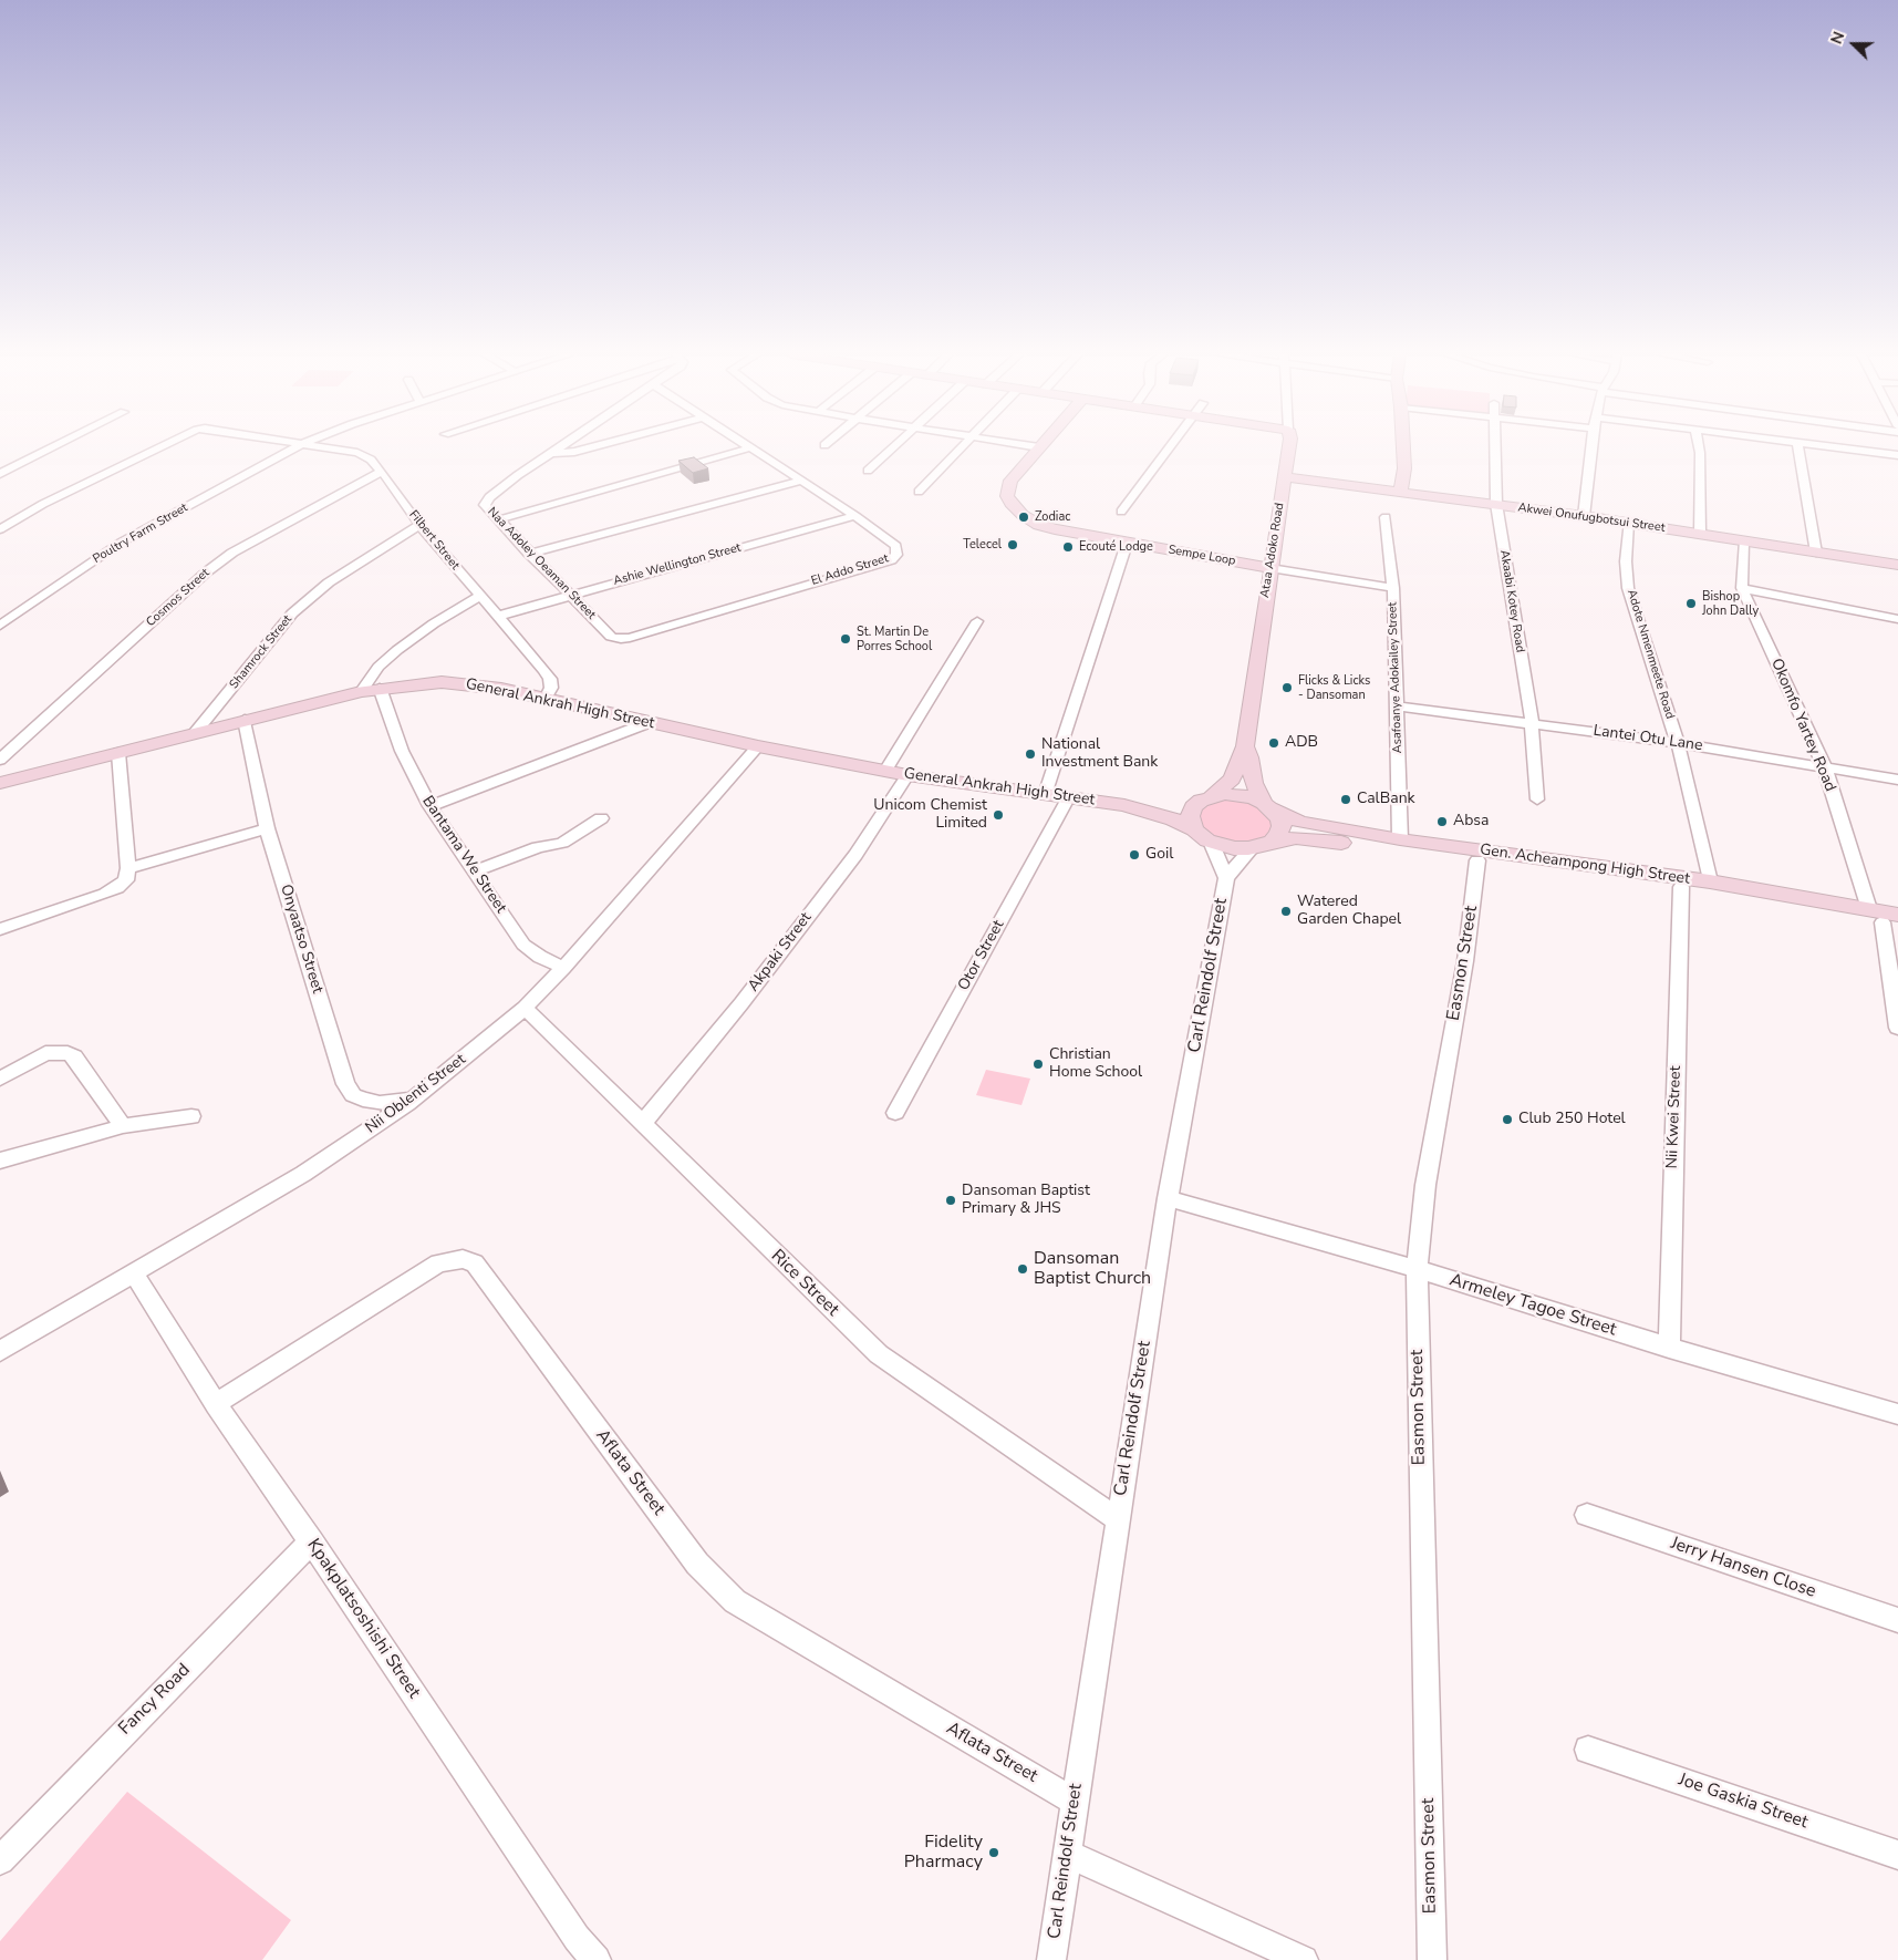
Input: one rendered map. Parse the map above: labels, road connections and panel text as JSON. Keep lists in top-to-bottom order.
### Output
{
  "streets": {
    "main road": [
      "Akwei Onufugbotsui Street",
      "Ataa Adoko Road",
      "Sempe Loop",
      "General Ankrah High Street",
      "Gen. Acheampong High Street"
    ],
    "street": [
      "Poultry Farm Street",
      "Filbert Street",
      "Naa Adoley Oeaman Street",
      "Ashie Wellington Street",
      "El Addo Street",
      "Cosmos Street",
      "Akaabi Kotey Road",
      "Shamrock Street",
      "Adote Nmenmeete Road",
      "Asafoanye Adokailey Street",
      "Okomfo Yartey Road",
      "Lantei Otu Lane",
      "Bantama We Street",
      "Onyaatso Street",
      "Akpaki Street",
      "Otor Street",
      "Easmon Street",
      "Carl Reindolf Street",
      "Nii Oblenti Street",
      "Nii Kwei Street",
      "Rice Street",
      "Armeley Tagoe Street",
      "Aflata Street",
      "Jerry Hansen Close",
      "Kpakplatsoshishi Street",
      "Fancy Road",
      "Joe Gaskia Street"
    ]
  },
  "crossings": [
    ["Akwei Onufugbotsui Street", "Ataa Adoko Road"],
    ["Akwei Onufugbotsui Street", "Akaabi Kotey Road"],
    ["Akwei Onufugbotsui Street", "Adote Nmenmeete Road"],
    ["Akwei Onufugbotsui Street", "Okomfo Yartey Road"],
    ["Filbert Street", "Ashie Wellington Street"],
    ["Filbert Street", "Cosmos Street"],
    ["Filbert Street", "Shamrock Street"],
    ["Filbert Street", "General Ankrah High Street"],
    ["Ataa Adoko Road", "Sempe Loop"],
    ["Ataa Adoko Road", "General Ankrah High Street"],
    ["Ataa Adoko Road", "Gen. Acheampong High Street"],
    ["Ataa Adoko Road", "Carl Reindolf Street"],
    ["Naa Adoley Oeaman Street", "Ashie Wellington Street"],
    ["Naa Adoley Oeaman Street", "El Addo Street"],
    ["Ashie Wellington Street", "El Addo Street"],
    ["Akaabi Kotey Road", "Lantei Otu Lane"],
    ["Shamrock Street", "General Ankrah High Street"],
    ["Adote Nmenmeete Road", "Lantei Otu Lane"],
    ["Adote Nmenmeete Road", "Gen. Acheampong High Street"],
    ["Asafoanye Adokailey Street", "Lantei Otu Lane"],
    ["Asafoanye Adokailey Street", "Gen. Acheampong High Street"],
    ["General Ankrah High Street", "Bantama We Street"],
    ["General Ankrah High Street", "Gen. Acheampong High Street"],
    ["General Ankrah High Street", "Onyaatso Street"],
    ["General Ankrah High Street", "Akpaki Street"],
    ["General Ankrah High Street", "Otor Street"],
    ["General Ankrah High Street", "Carl Reindolf Street"],
    ["General Ankrah High Street", "Nii Oblenti Street"],
    ["Okomfo Yartey Road", "Lantei Otu Lane"],
    ["Okomfo Yartey Road", "Gen. Acheampong High Street"],
    ["Bantama We Street", "Nii Oblenti Street"],
    ["Gen. Acheampong High Street", "Easmon Street"],
    ["Gen. Acheampong High Street", "Carl Reindolf Street"],
    ["Gen. Acheampong High Street", "Nii Kwei Street"],
    ["Onyaatso Street", "Nii Oblenti Street"],
    ["Akpaki Street", "Rice Street"],
    ["Easmon Street", "Armeley Tagoe Street"],
    ["Carl Reindolf Street", "Rice Street"],
    ["Carl Reindolf Street", "Armeley Tagoe Street"],
    ["Carl Reindolf Street", "Aflata Street"],
    ["Nii Oblenti Street", "Rice Street"],
    ["Nii Oblenti Street", "Kpakplatsoshishi Street"],
    ["Nii Kwei Street", "Armeley Tagoe Street"],
    ["Aflata Street", "Kpakplatsoshishi Street"],
    ["Kpakplatsoshishi Street", "Fancy Road"]
  ],
  "places": [
    "Zodiac",
    "Telecel",
    "Ecouté Lodge",
    "Bishop John Dally",
    "St. Martin De Porres School",
    "Flicks & Licks - Dansoman",
    "ADB",
    "National Investment Bank",
    "CalBank",
    "Unicom Chemist Limited",
    "Absa",
    "Goil",
    "Watered Garden Chapel",
    "Christian Home School",
    "Club 250 Hotel",
    "Dansoman Baptist Primary & JHS",
    "Dansoman Baptist Church",
    "Fidelity Pharmacy"
  ],
  "north": "left"
}
